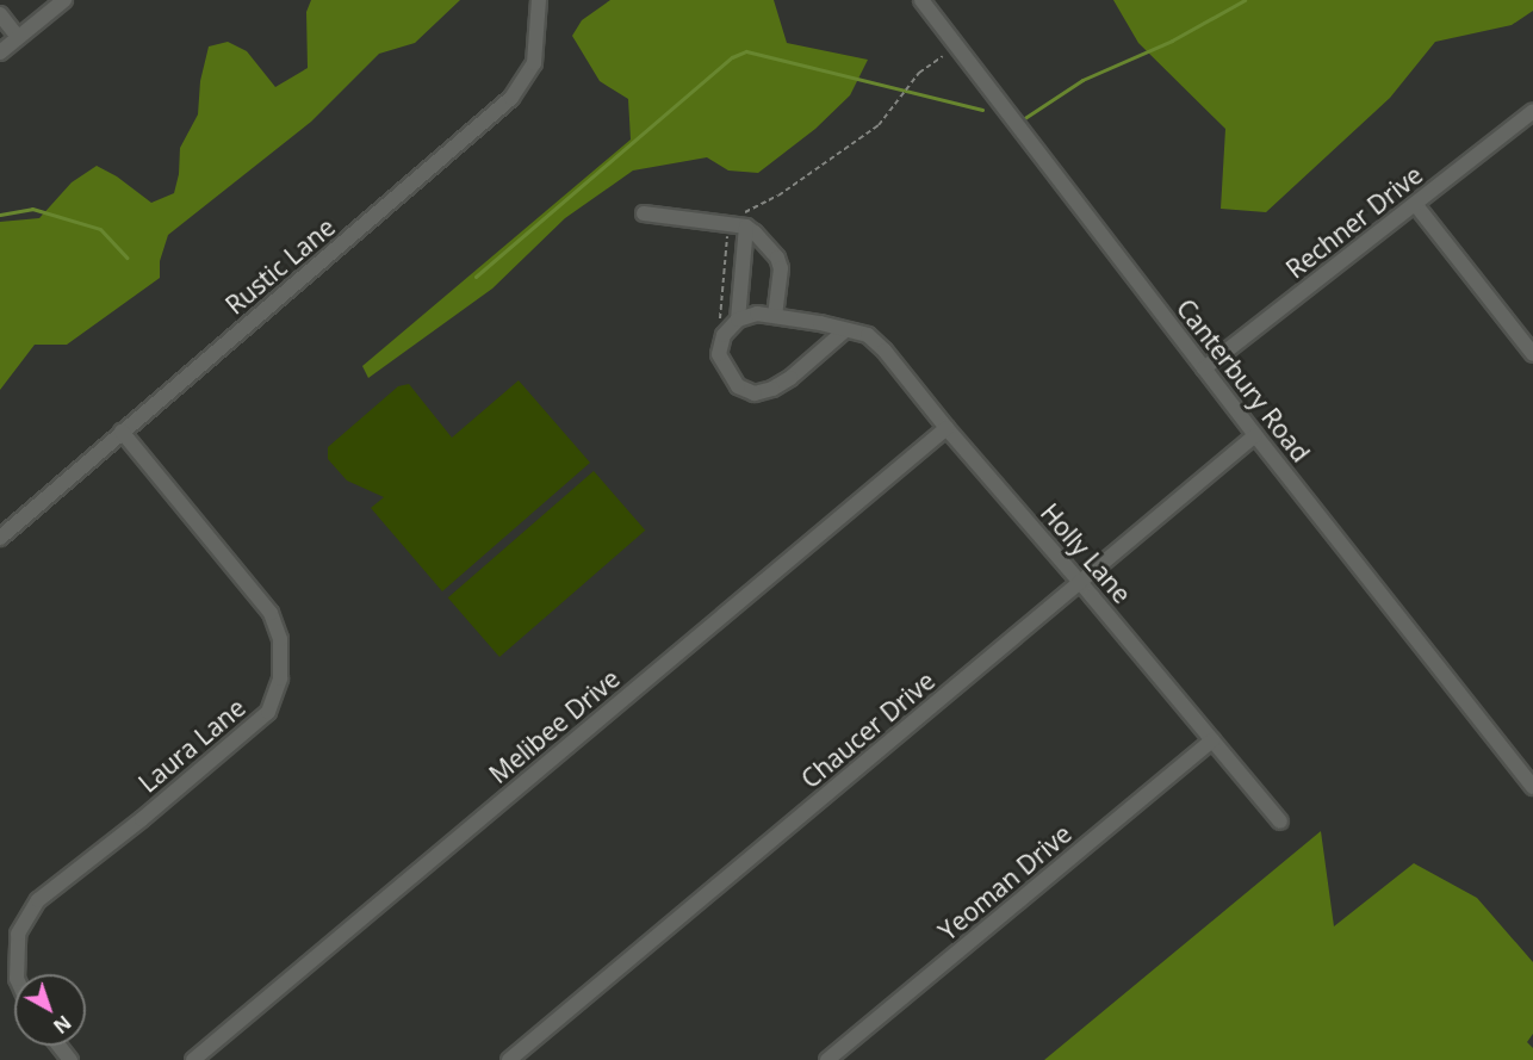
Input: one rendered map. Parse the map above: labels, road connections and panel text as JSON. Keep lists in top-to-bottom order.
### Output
{
  "streets": {
    "street": [
      "Rechner Drive",
      "Rustic Lane",
      "Canterbury Road",
      "Holly Lane",
      "Melibee Drive",
      "Chaucer Drive",
      "Laura Lane",
      "Yeoman Drive"
    ]
  },
  "crossings": [
    ["Rechner Drive", "Canterbury Road"],
    ["Rustic Lane", "Laura Lane"],
    ["Canterbury Road", "Chaucer Drive"],
    ["Holly Lane", "Melibee Drive"],
    ["Holly Lane", "Chaucer Drive"],
    ["Holly Lane", "Yeoman Drive"]
  ],
  "north": "bottom right"
}
